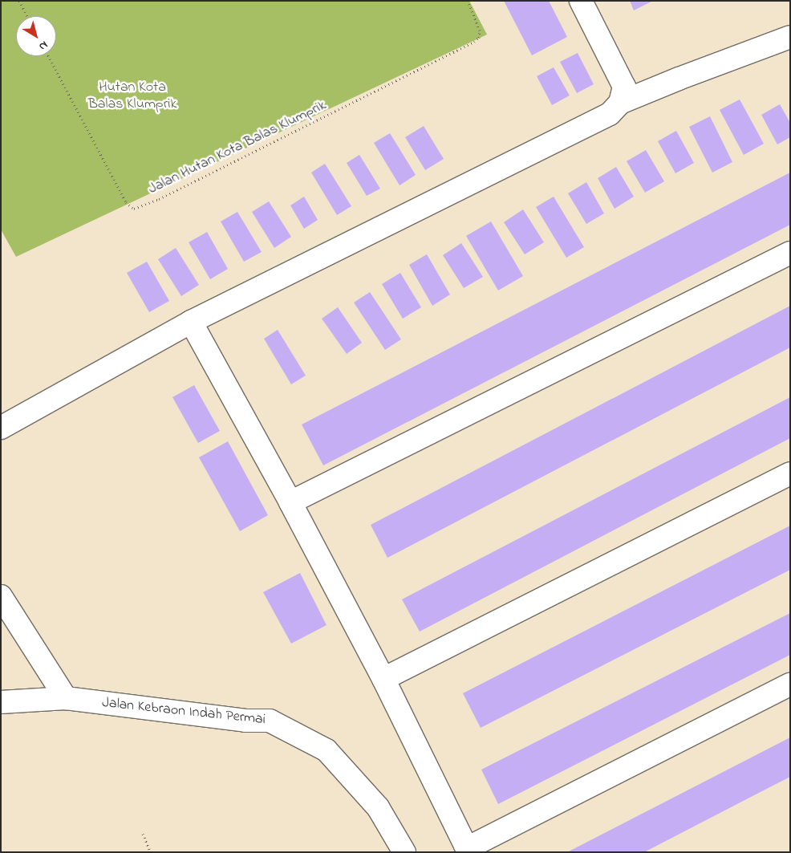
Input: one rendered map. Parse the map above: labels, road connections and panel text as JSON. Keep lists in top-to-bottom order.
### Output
{
  "streets": {
    "street": ["Jalan Kebraon Indah Permai"],
    "path": ["Jalan Hutan Kota Balas Klumprik"]
  },
  "parks": ["Hutan Kota Balas Klumprik"],
  "north": "bottom right"
}
